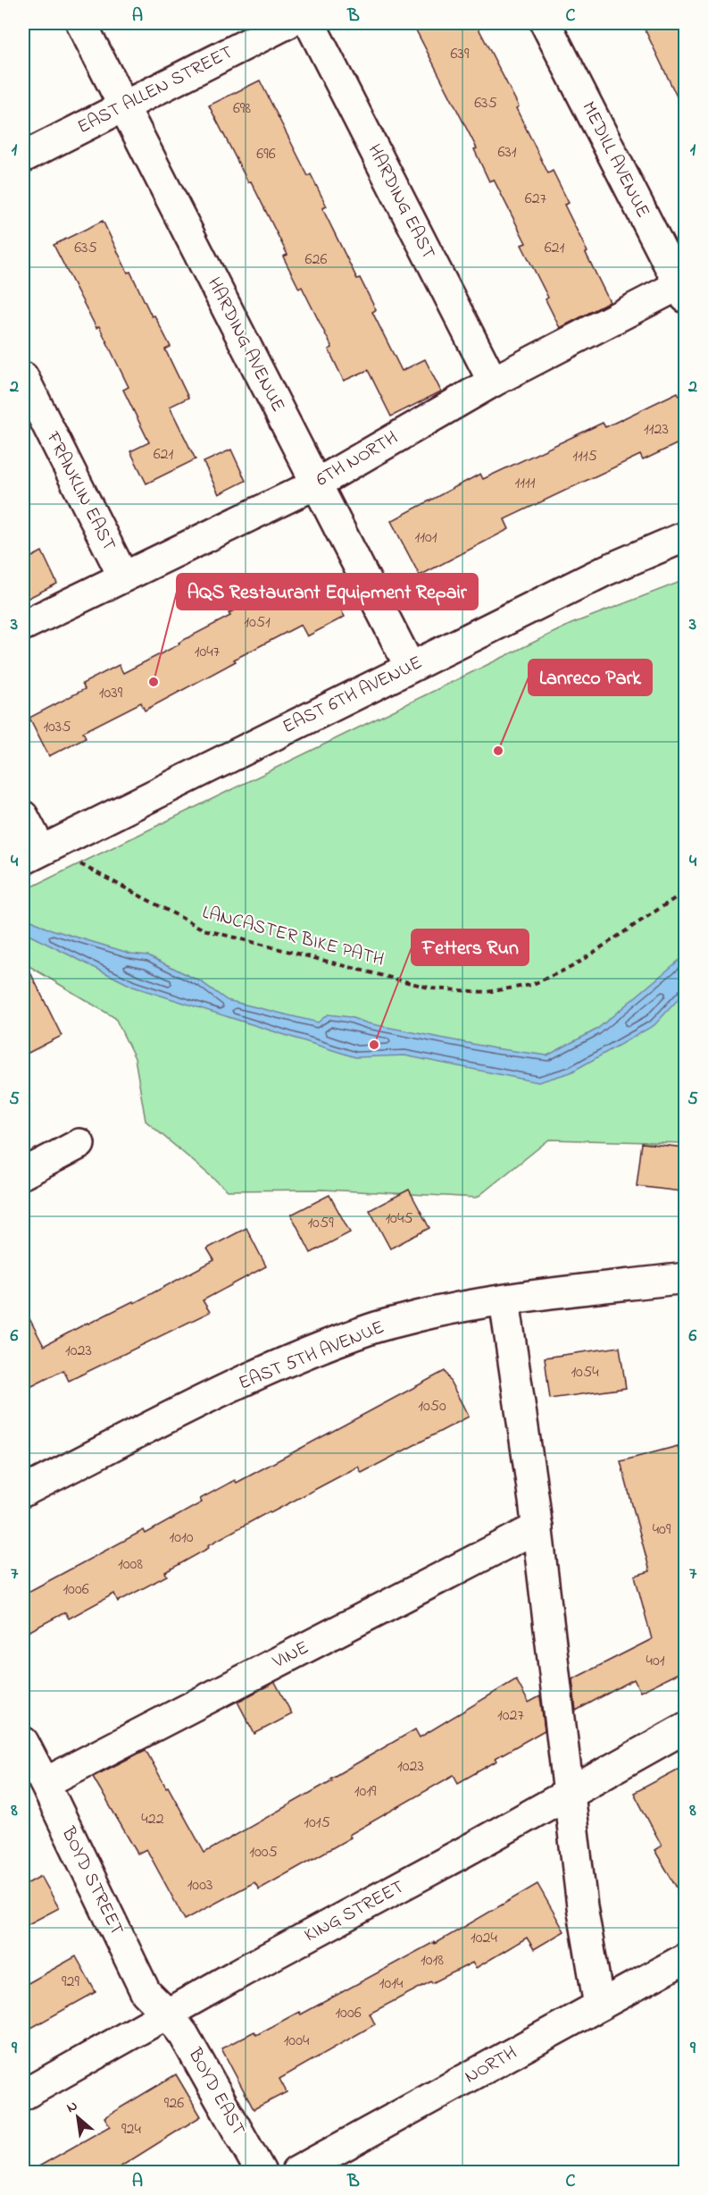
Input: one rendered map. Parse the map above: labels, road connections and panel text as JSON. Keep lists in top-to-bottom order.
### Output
{
  "streets": {
    "street": [
      "EAST ALLEN STREET",
      "MEDILL AVENUE",
      "HARDING EAST",
      "HARDING AVENUE",
      "6TH NORTH",
      "FRANKLIN EAST",
      "EAST 6TH AVENUE",
      "EAST 5TH AVENUE",
      "VINE",
      "BOYD STREET",
      "KING STREET",
      "NORTH",
      "BOYD EAST"
    ],
    "path": ["LANCASTER BIKE PATH"]
  },
  "crossings": [
    ["EAST ALLEN STREET", "HARDING AVENUE"],
    ["MEDILL AVENUE", "6TH NORTH"],
    ["HARDING EAST", "6TH NORTH"],
    ["HARDING AVENUE", "6TH NORTH"],
    ["HARDING AVENUE", "EAST 6TH AVENUE"],
    ["6TH NORTH", "FRANKLIN EAST"],
    ["VINE", "BOYD STREET"],
    ["BOYD STREET", "KING STREET"],
    ["BOYD STREET", "BOYD EAST"],
    ["KING STREET", "BOYD EAST"]
  ],
  "places": ["AQS Restaurant Equipment Repair", "Lanreco Park", "Fetters Run"],
  "house_numbers": [
    "639",
    "635",
    "698",
    "631",
    "696",
    "627",
    "635",
    "621",
    "626",
    "1123",
    "621",
    "1115",
    "1111",
    "1101",
    "1051",
    "1047",
    "1039",
    "1035",
    "1045",
    "1059",
    "1023",
    "1054",
    "1050",
    "409",
    "1010",
    "1008",
    "1006",
    "401",
    "1027",
    "1023",
    "1019",
    "422",
    "1015",
    "1005",
    "1003",
    "1024",
    "1018",
    "929",
    "1014",
    "1006",
    "1004",
    "926",
    "924"
  ],
  "north": "top left",
  "grid": {
    "columns": ["A", "B", "C"],
    "rows": [
      "1",
      "2",
      "3",
      "4",
      "5",
      "6",
      "7",
      "8",
      "9"
    ]
  }
}
